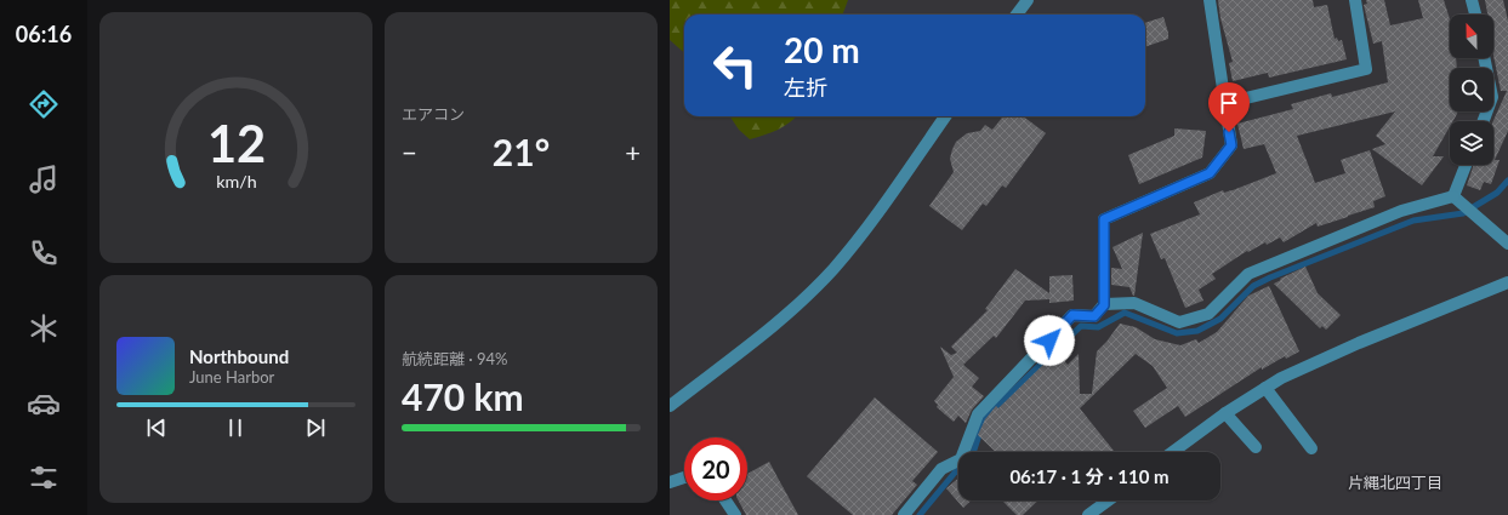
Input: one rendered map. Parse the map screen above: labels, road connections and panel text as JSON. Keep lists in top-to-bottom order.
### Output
{
  "districts": ["片縄北四丁目"],
  "north": "top",
  "page": {
    "tabs": "06:16",
    "tile": [
      "エアコン",
      ["航続距離 · 94%", "470 km"]
    ],
    "turn": ["20 m", "左折"],
    "heat": ["−", "21°", "+"],
    "song": ["Northbound", "June Harbor"],
    "limit": "20",
    "trip": "06:17 · 1 分 · 110 m",
    "gauge": ["12", "km/h"]
  }
}
